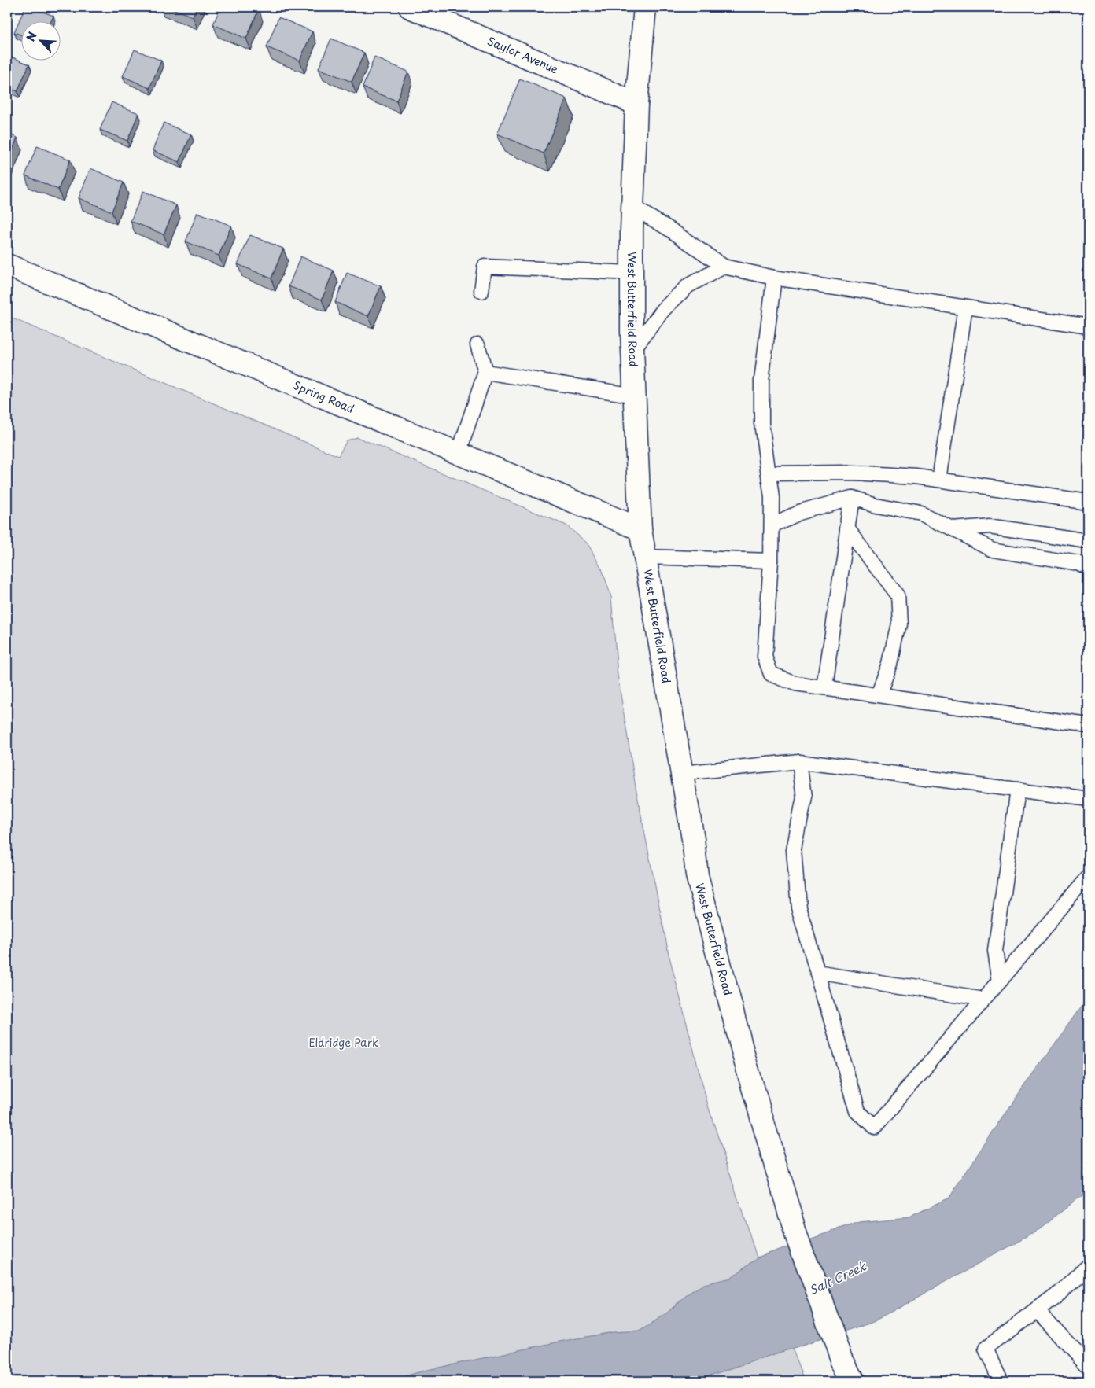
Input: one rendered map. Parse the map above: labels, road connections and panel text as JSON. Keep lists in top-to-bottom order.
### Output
{
  "streets": {
    "main road": ["Saylor Avenue", "West Butterfield Road", "Spring Road"]
  },
  "crossings": [
    ["Saylor Avenue", "West Butterfield Road"],
    ["West Butterfield Road", "Spring Road"]
  ],
  "water": ["Salt Creek"],
  "parks": ["Eldridge Park"],
  "north": "top left"
}
